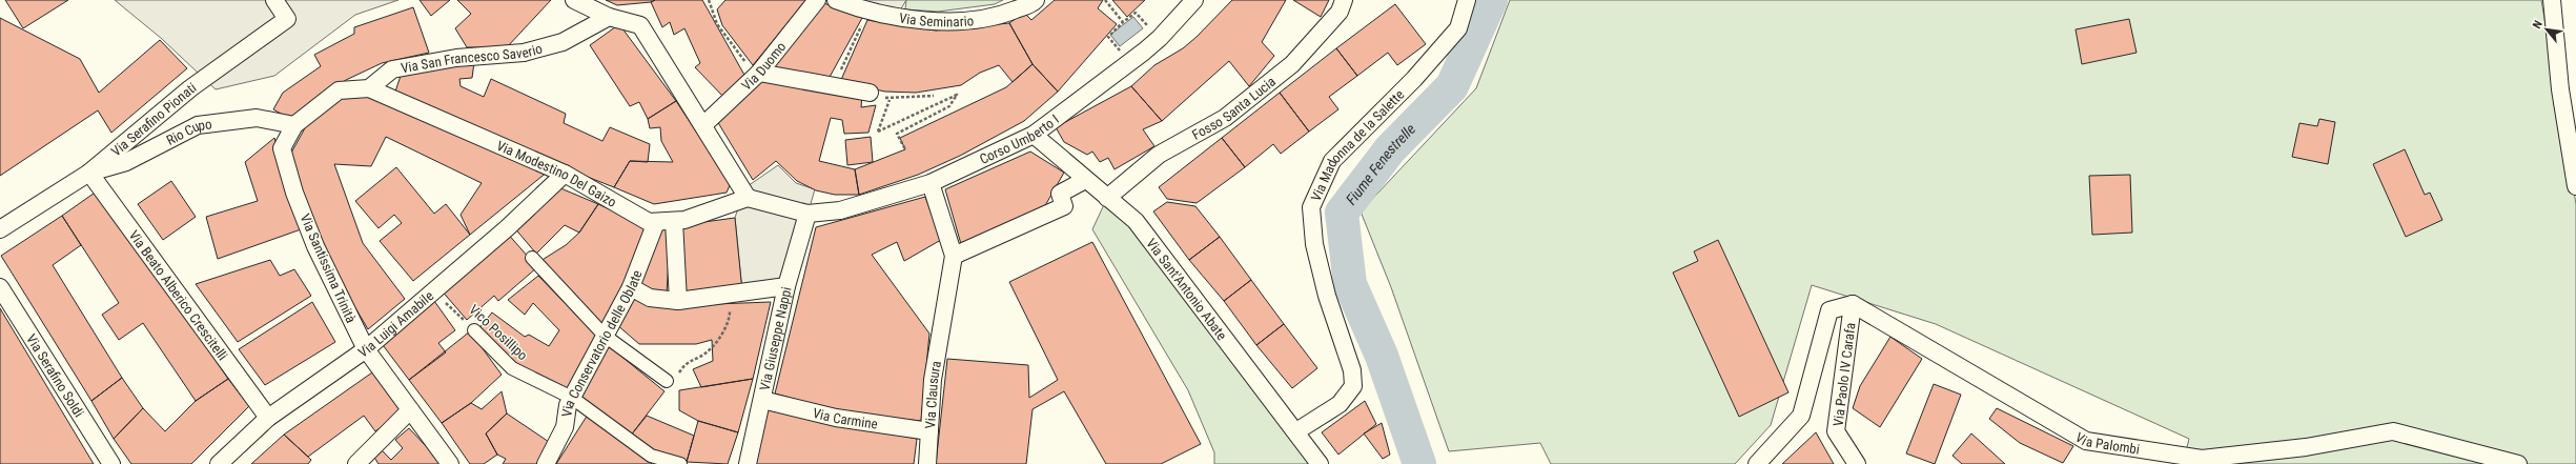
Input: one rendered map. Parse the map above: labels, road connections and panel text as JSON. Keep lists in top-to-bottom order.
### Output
{
  "streets": {
    "street": [
      "Via Seminario",
      "Via San Francesco Saverio",
      "Via Duomo",
      "Fosso Santa Lucia",
      "Via Serafino Pionati",
      "Rio Cupo",
      "Corso Umberto I",
      "Via Madonna de la Salette",
      "Via Modestino Del Gaizo",
      "Via Santissima Trinità",
      "Via Sant'Antonio Abate",
      "Via Beato Alberico Crescitelli",
      "Via Luigi Amabile",
      "Vico Posillipo",
      "Via Giuseppe Nappi",
      "Via Conservatorio delle Oblate",
      "Via Paolo IV Carafa",
      "Via Serafino Soldi",
      "Via Clausura",
      "Via Carmine",
      "Via Palombi"
    ]
  },
  "crossings": [
    ["Via San Francesco Saverio", "Via Modestino Del Gaizo"],
    ["Fosso Santa Lucia", "Via Sant'Antonio Abate"],
    ["Via Serafino Pionati", "Rio Cupo"],
    ["Via Serafino Pionati", "Via Beato Alberico Crescitelli"],
    ["Rio Cupo", "Via Santissima Trinità"],
    ["Rio Cupo", "Via Beato Alberico Crescitelli"],
    ["Corso Umberto I", "Via Sant'Antonio Abate"],
    ["Corso Umberto I", "Via Giuseppe Nappi"],
    ["Via Madonna de la Salette", "Via Sant'Antonio Abate"],
    ["Via Modestino Del Gaizo", "Via Luigi Amabile"],
    ["Via Modestino Del Gaizo", "Via Conservatorio delle Oblate"],
    ["Via Santissima Trinità", "Via Luigi Amabile"],
    ["Via Beato Alberico Crescitelli", "Via Luigi Amabile"],
    ["Via Luigi Amabile", "Vico Posillipo"],
    ["Vico Posillipo", "Via Conservatorio delle Oblate"],
    ["Via Giuseppe Nappi", "Via Carmine"],
    ["Via Paolo IV Carafa", "Via Palombi"],
    ["Via Clausura", "Via Carmine"]
  ],
  "water": ["Fiume Fenestrelle"],
  "north": "top left"
}
